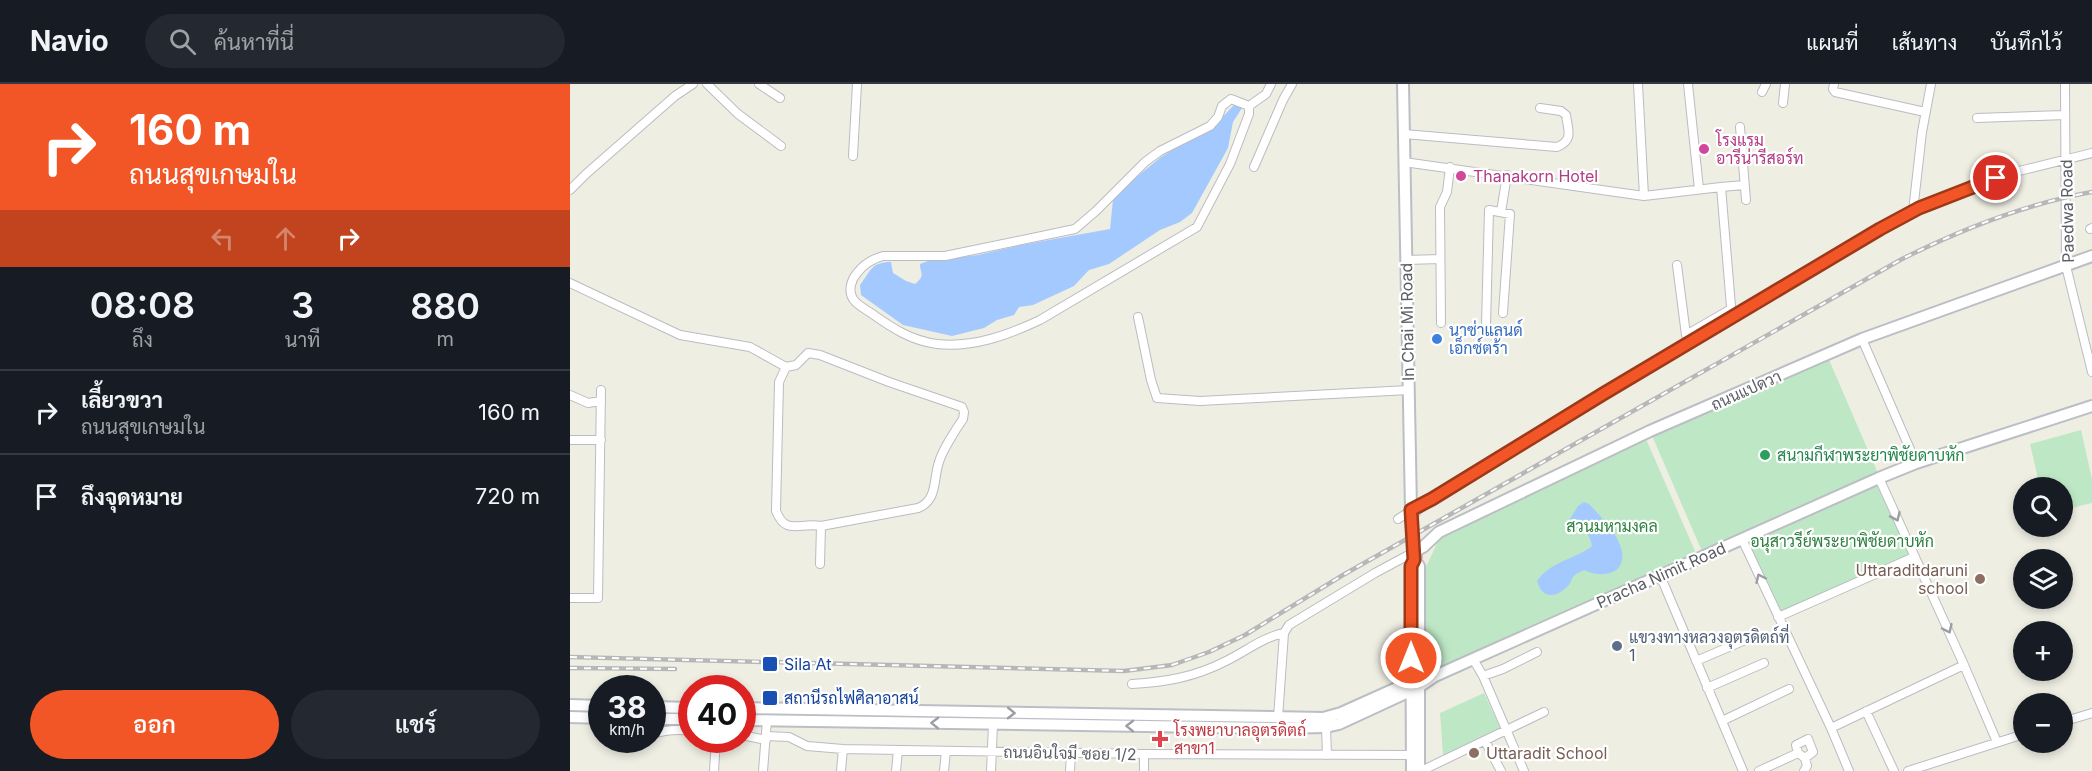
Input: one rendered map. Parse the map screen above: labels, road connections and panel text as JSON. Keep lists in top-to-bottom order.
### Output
{
  "streets": {
    "main road": ["In Chai Mi Road", "ถนนแปดวา", "Pracha Nimit Road"],
    "street": ["Paedwa Road", "ถนนอินใจมี ซอย 1/2"]
  },
  "crossings": [
    ["Paedwa Road", "ถนนแปดวา"],
    ["In Chai Mi Road", "ถนนแปดวา"],
    ["In Chai Mi Road", "Pracha Nimit Road"],
    ["In Chai Mi Road", "ถนนอินใจมี ซอย 1/2"]
  ],
  "parks": ["สวนมหามงคล", "อนุสาวรีย์พระยาพิชัยดาบหัก"],
  "places": {
    "other": [
      "โรงแรม อารีน่ารีสอร์ท",
      "Thanakorn Hotel",
      "นาซ่าแลนด์ เอ็กซ์ตร้า",
      "สนามกีฬาพระยาพิชัยดาบหัก",
      "Uttaraditdaruni school",
      "แขวงทางหลวงอุตรดิตถ์ที่ 1",
      "Uttaradit School"
    ],
    "transit": ["Sila At", "สถานีรถไฟศิลาอาสน์"],
    "health": ["โรงพยาบาลอุตรดิตถ์ สาขา1"]
  },
  "page": {
    "header": "Navio",
    "search": "ค้นหาที่นี่",
    "nav": ["แผนที่", "เส้นทาง", "บันทึกไว้"],
    "turn": ["160 m", "ถนนสุขเกษมใน"],
    "eta": [
      "08:08",
      "ถึง",
      "3",
      "นาที",
      "880",
      "m"
    ],
    "list": [
      {
        "name": "เลี้ยวขวา",
        "note": "ถนนสุขเกษมใน",
        "value": "160 m"
      },
      {
        "name": "ถึงจุดหมาย",
        "value": "720 m"
      }
    ],
    "map_buttons": ["+", "−"],
    "speed": "38 km/h",
    "limit": "40",
    "buttons": ["ออก", "แชร์"]
  }
}
